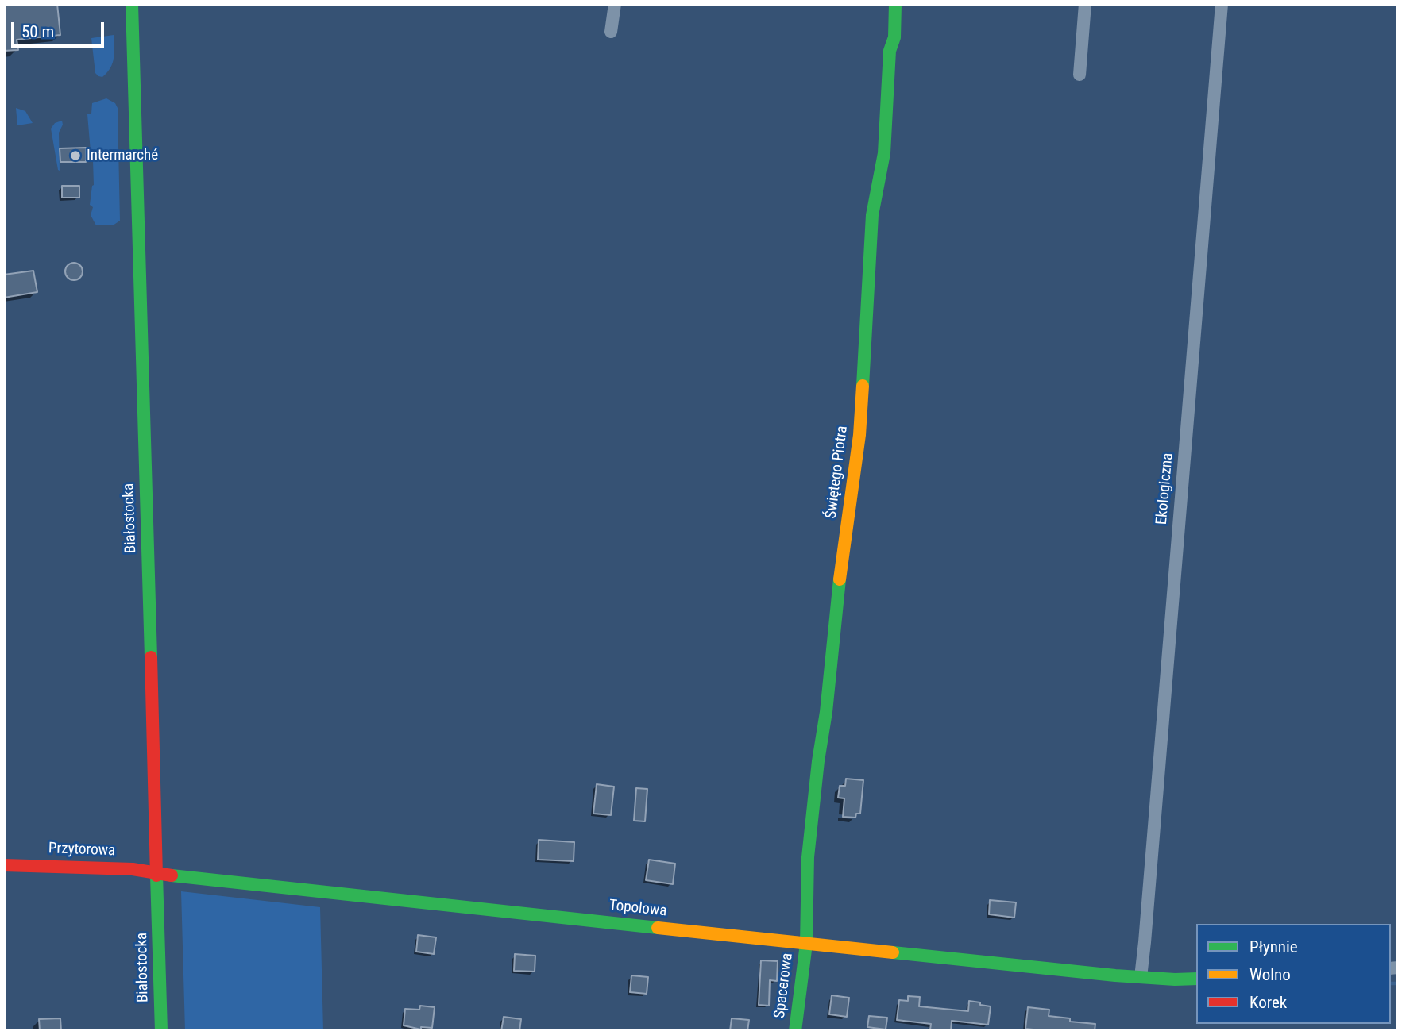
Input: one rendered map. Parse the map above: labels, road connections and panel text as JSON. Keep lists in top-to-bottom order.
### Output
{
  "streets": {
    "street": [
      "Świętego Piotra",
      "Ekologiczna",
      "Białostocka",
      "Przytorowa",
      "Topolowa",
      "Spacerowa"
    ]
  },
  "crossings": [
    ["Świętego Piotra", "Topolowa"],
    ["Świętego Piotra", "Spacerowa"],
    ["Ekologiczna", "Topolowa"],
    ["Białostocka", "Przytorowa"],
    ["Białostocka", "Topolowa"],
    ["Przytorowa", "Topolowa"],
    ["Topolowa", "Spacerowa"]
  ],
  "places": ["Intermarché"],
  "legend": ["Płynnie", "Wolno", "Korek"],
  "scale_bar": "50 m"
}
